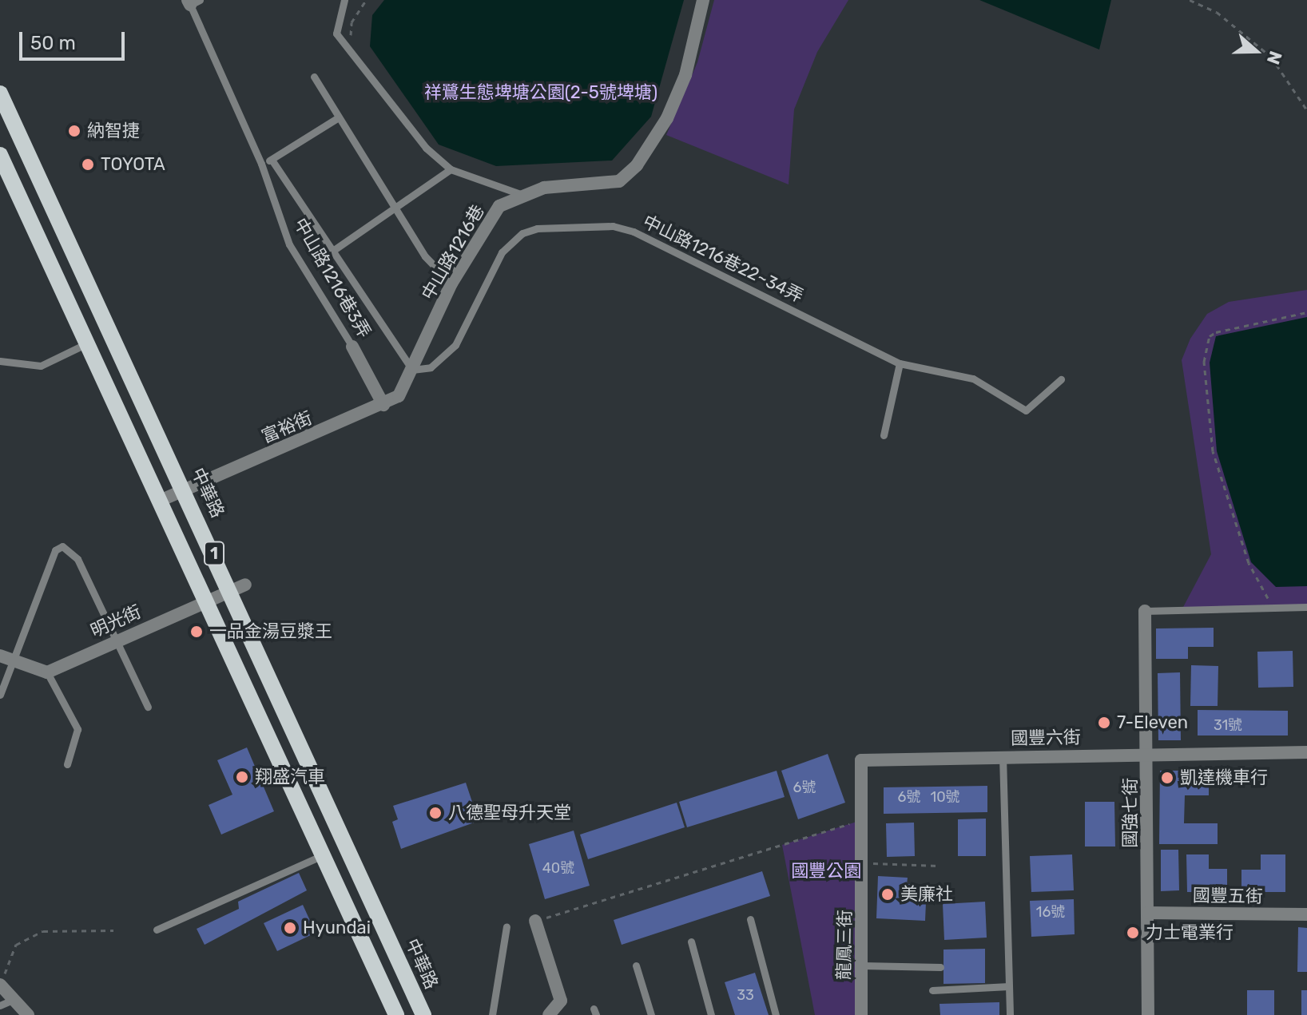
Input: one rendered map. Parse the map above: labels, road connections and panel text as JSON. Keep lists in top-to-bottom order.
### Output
{
  "streets": {
    "main road": ["中華路", "1"],
    "street": [
      "中山路1216巷",
      "中山路1216巷3弄",
      "富裕街",
      "明光街",
      "國豐六街",
      "國強七街",
      "國豐五街",
      "龍鳳三街"
    ],
    "lane": ["中山路1216巷22~34弄"]
  },
  "crossings": [
    ["中山路1216巷", "中山路1216巷22~34弄"],
    ["中山路1216巷", "富裕街"],
    ["中山路1216巷22~34弄", "富裕街"],
    ["中山路1216巷3弄", "富裕街"],
    ["富裕街", "中華路"],
    ["富裕街", "1"],
    ["中華路", "明光街"],
    ["1", "明光街"],
    ["國豐六街", "國強七街"],
    ["國豐六街", "龍鳳三街"],
    ["國強七街", "國豐五街"]
  ],
  "parks": ["祥鷺生態埤塘公園(2-5號埤塘)", "國豐公園"],
  "places": [
    "納智捷",
    "TOYOTA",
    "一品金湯豆漿王",
    "7-Eleven",
    "翔盛汽車",
    "凱達機車行",
    "八德聖母升天堂",
    "美廉社",
    "Hyundai",
    "力士電業行"
  ],
  "house_numbers": [
    "31號",
    "6號",
    "6號",
    "10號",
    "40號",
    "16號",
    "33"
  ],
  "scale_bar": "50 m",
  "north": "right"
}
